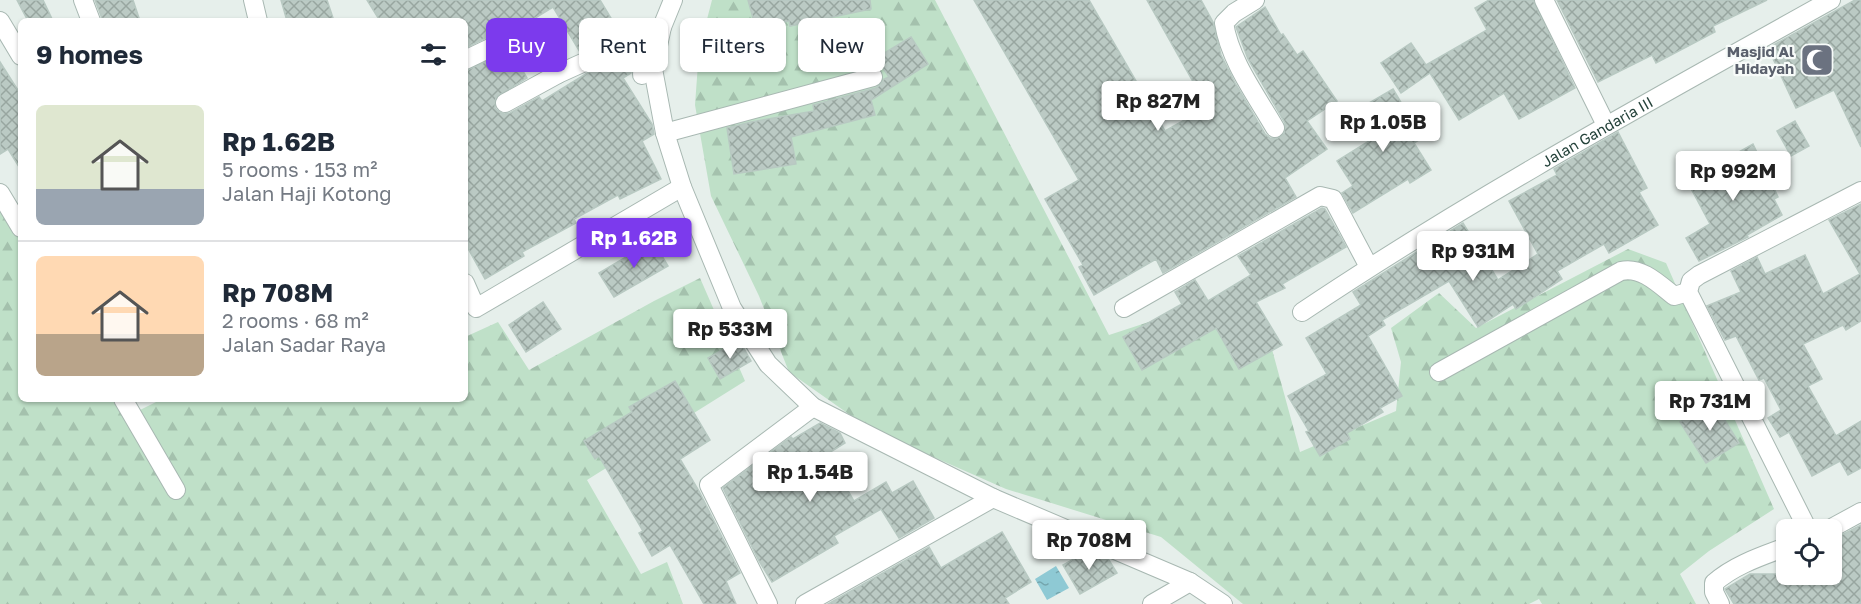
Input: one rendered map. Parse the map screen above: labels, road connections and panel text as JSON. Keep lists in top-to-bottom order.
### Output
{
  "streets": {
    "street": ["Jalan Gandaria III"]
  },
  "places": {
    "mosque": ["Masjid Al Hidayah"]
  },
  "page": {
    "chip": [
      "Buy",
      "Rent",
      "Filters",
      "New"
    ],
    "heading": "9 homes",
    "price": [
      "Rp 827M",
      "Rp 1.05B",
      "Rp 992M",
      "Rp 1.62B",
      "Rp 931M",
      "Rp 533M",
      "Rp 731M",
      "Rp 1.54B",
      "Rp 708M"
    ],
    "list": [
      {
        "name": "Rp 1.62B",
        "note": "5 rooms · 153 m² · Jalan Haji Kotong"
      },
      {
        "name": "Rp 708M",
        "note": "2 rooms · 68 m² · Jalan Sadar Raya"
      }
    ]
  }
}
